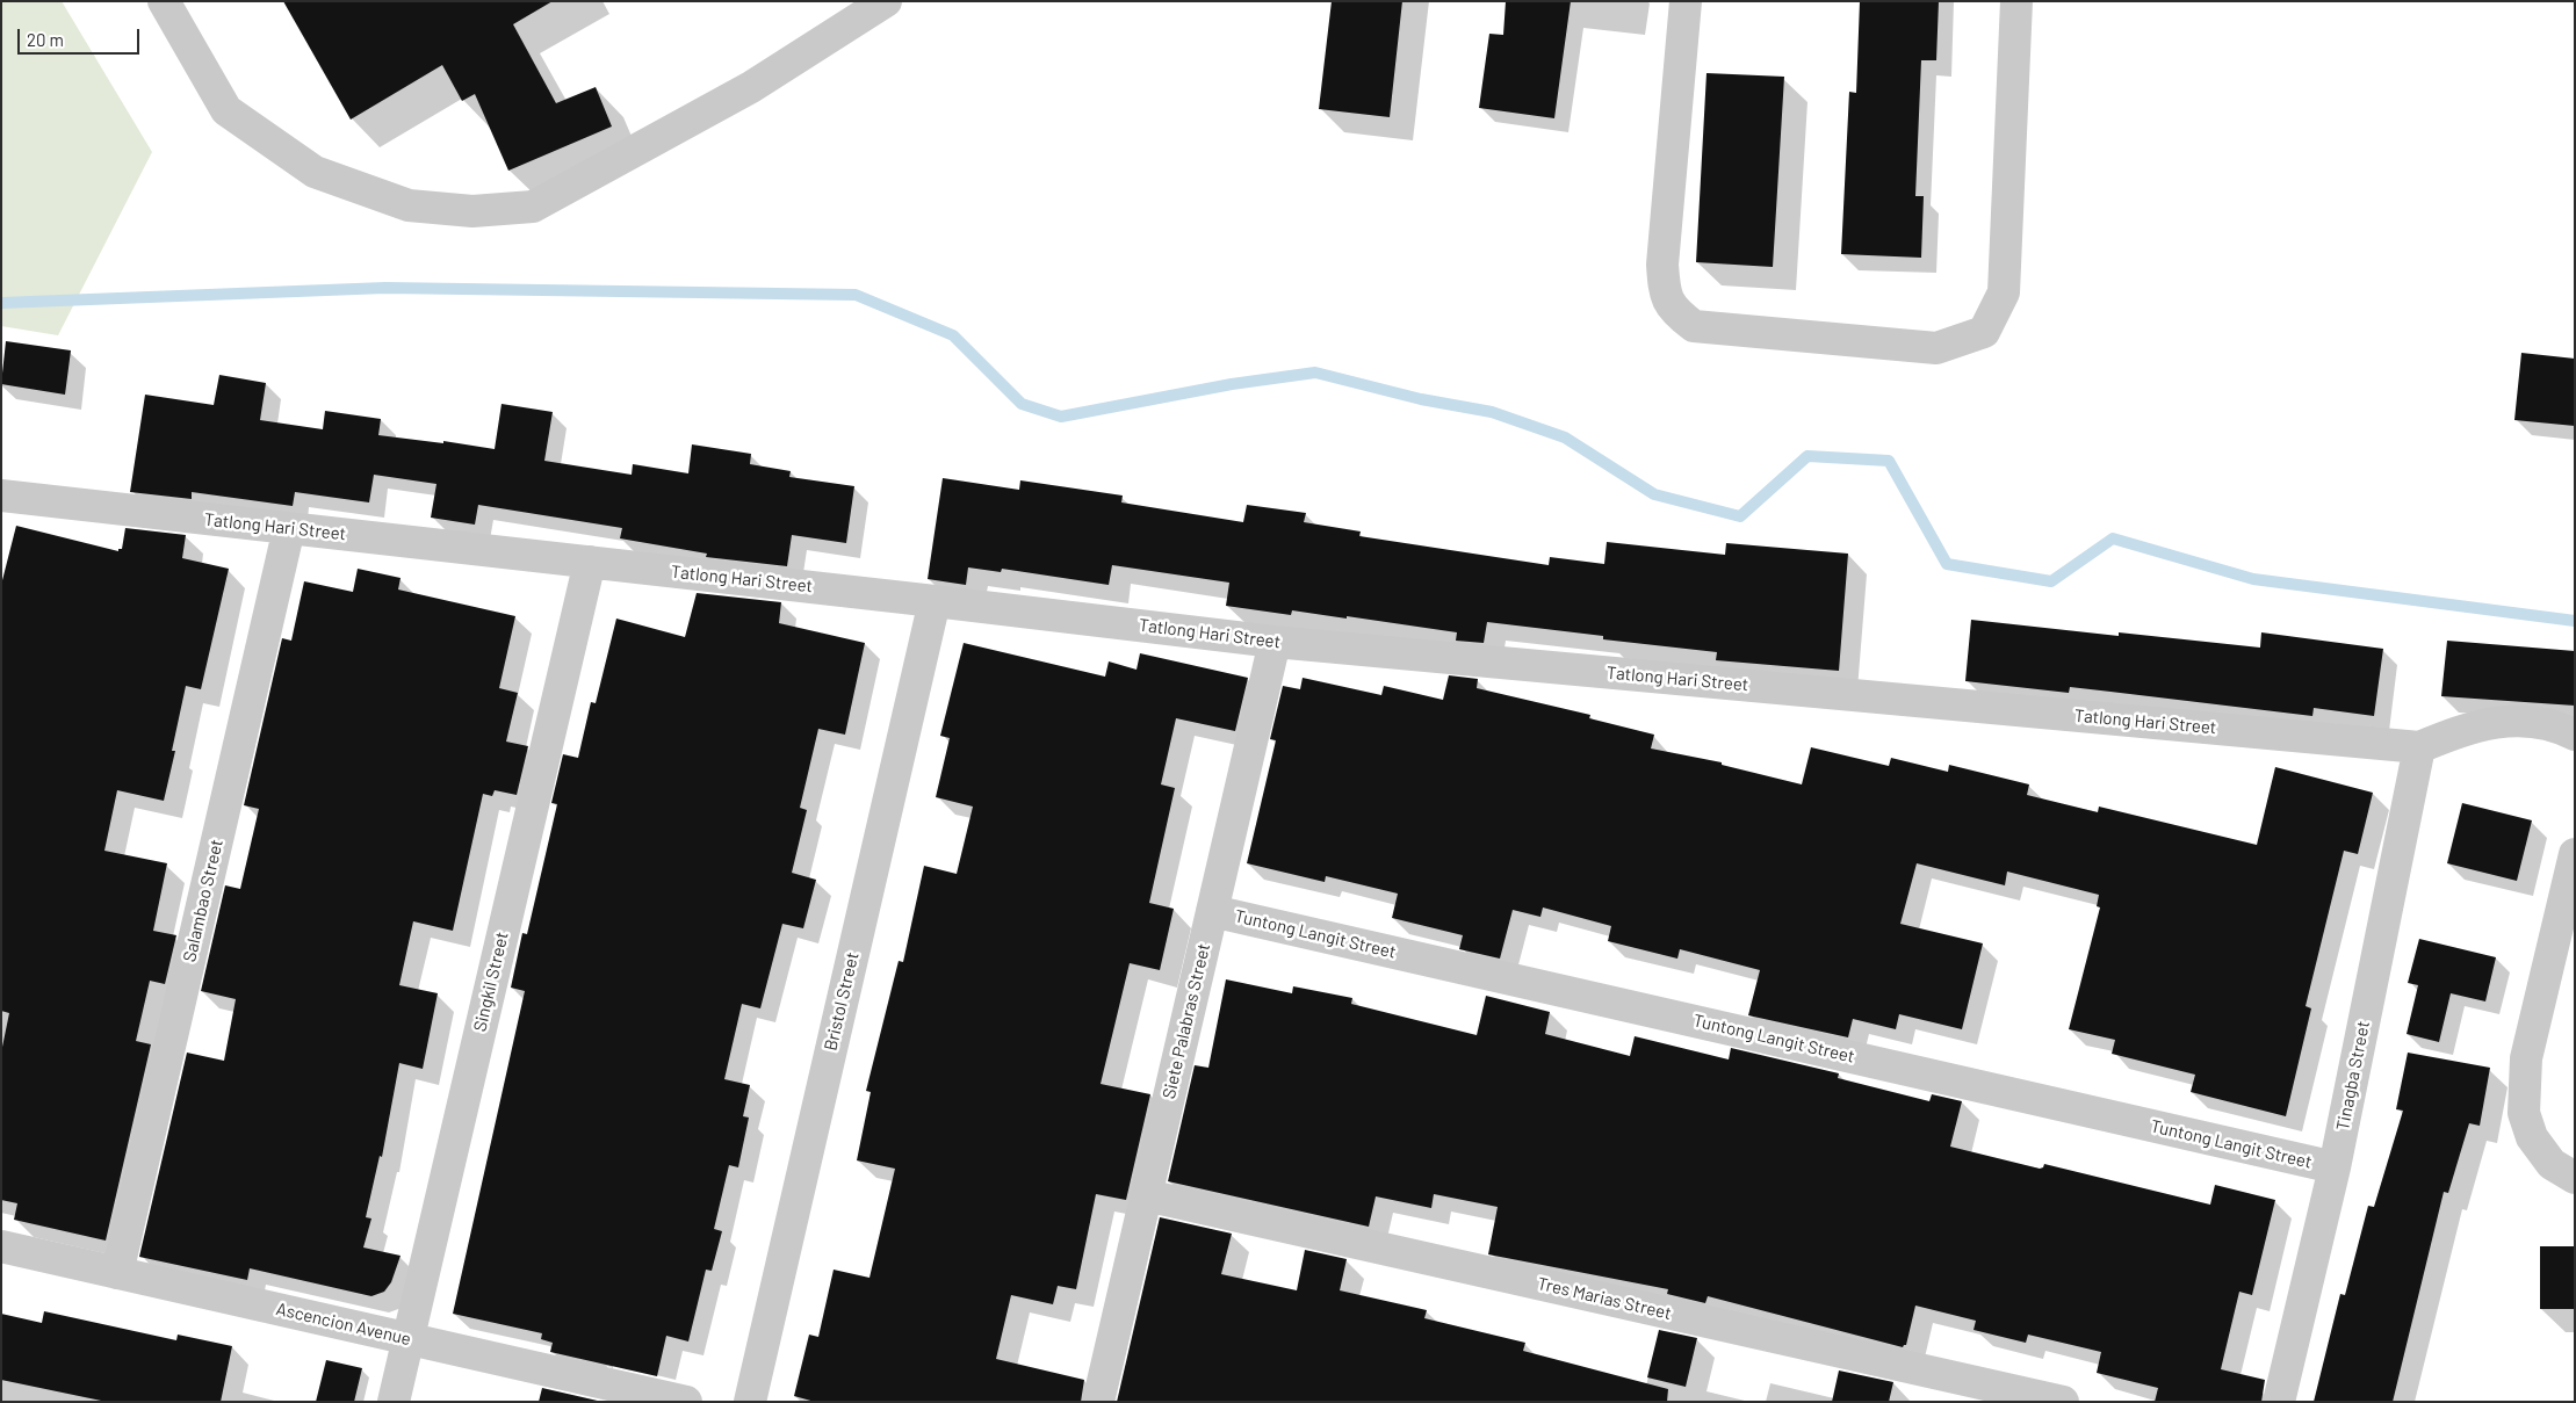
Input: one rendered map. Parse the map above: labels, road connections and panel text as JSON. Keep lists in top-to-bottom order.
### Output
{
  "streets": {
    "street": [
      "Tatlong Hari Street",
      "Salambao Street",
      "Tuntong Langit Street",
      "Singkil Street",
      "Bristol Street",
      "Siete Palabras Street",
      "Tinagba Street",
      "Tres Marias Street",
      "Ascencion Avenue"
    ]
  },
  "crossings": [
    ["Tatlong Hari Street", "Salambao Street"],
    ["Tatlong Hari Street", "Singkil Street"],
    ["Tatlong Hari Street", "Bristol Street"],
    ["Tatlong Hari Street", "Siete Palabras Street"],
    ["Tatlong Hari Street", "Tinagba Street"],
    ["Salambao Street", "Ascencion Avenue"],
    ["Tuntong Langit Street", "Siete Palabras Street"],
    ["Tuntong Langit Street", "Tinagba Street"],
    ["Singkil Street", "Ascencion Avenue"],
    ["Siete Palabras Street", "Tres Marias Street"]
  ],
  "scale_bar": "20 m"
}
